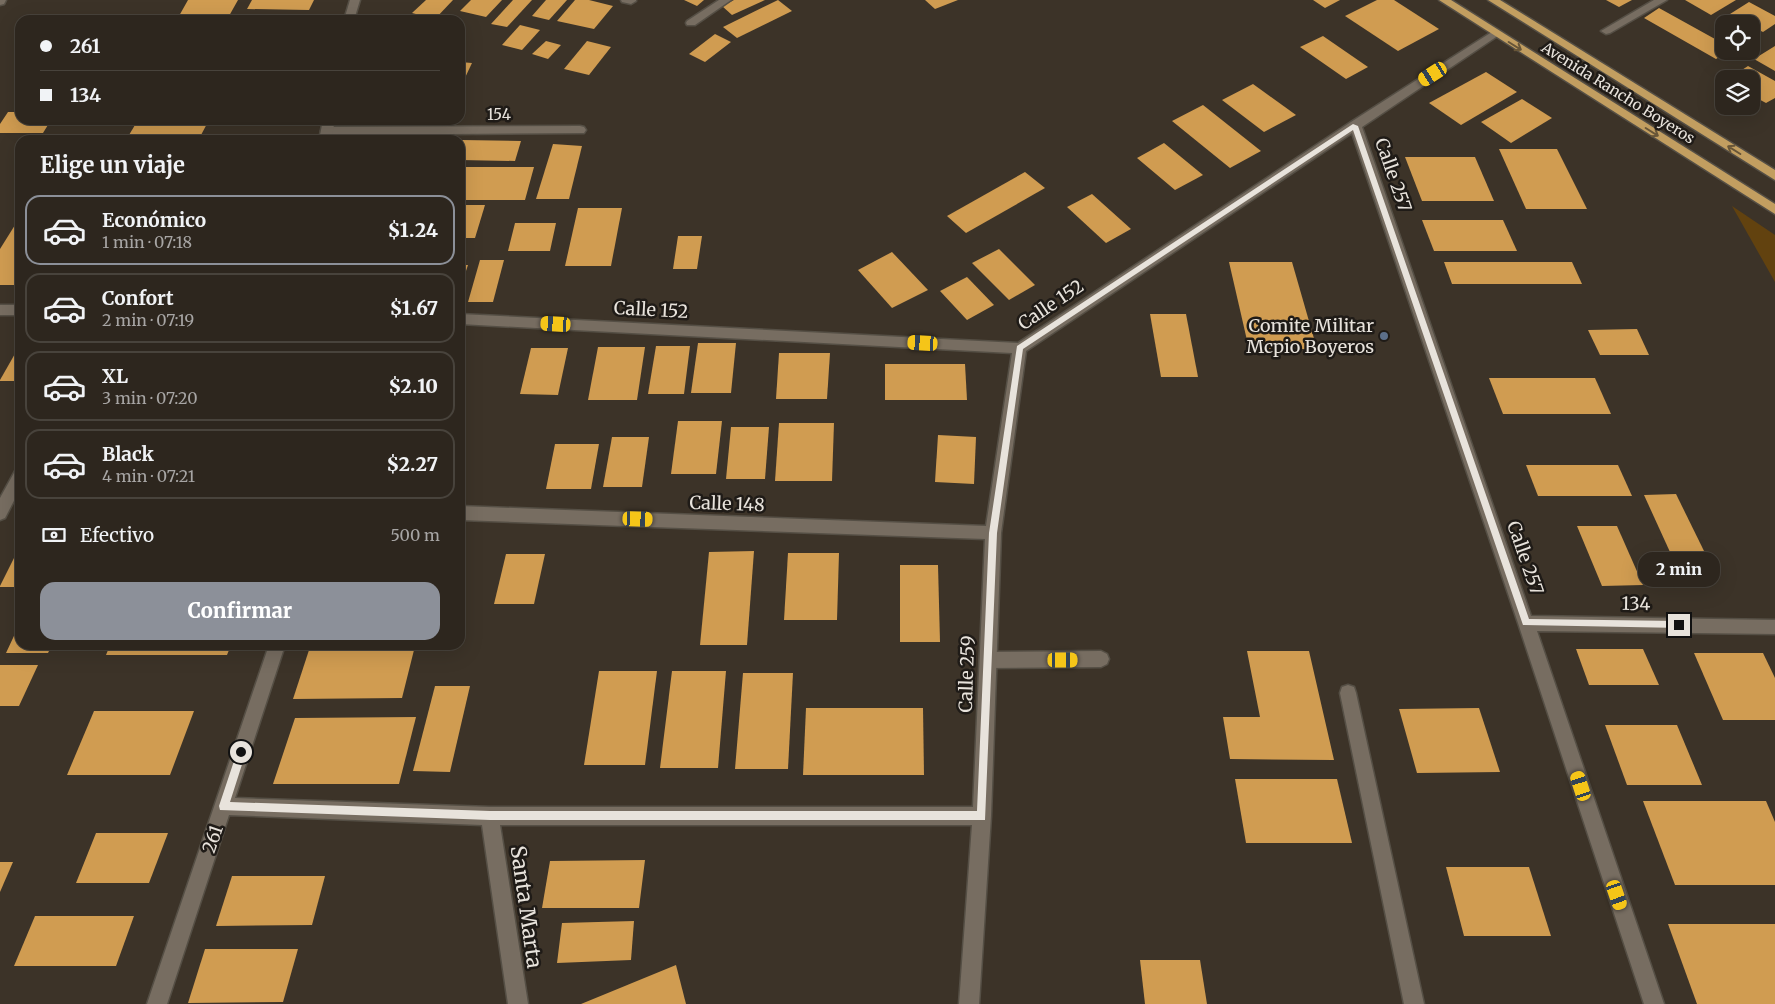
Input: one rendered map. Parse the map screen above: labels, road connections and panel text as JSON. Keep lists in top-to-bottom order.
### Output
{
  "streets": {
    "highway": ["Avenida Rancho Boyeros"],
    "street": [
      "154",
      "Calle 257",
      "Calle 152",
      "Calle 148",
      "134",
      "Calle 259",
      "261",
      "Santa Marta"
    ]
  },
  "crossings": [
    ["Avenida Rancho Boyeros", "Calle 152"],
    ["Calle 257", "Calle 152"],
    ["Calle 257", "134"],
    ["Calle 152", "Calle 259"],
    ["Calle 148", "Calle 259"]
  ],
  "places": ["Comite Militar Mcpio Boyeros"],
  "page": {
    "banner": ["261", "134"],
    "heading": "Elige un viaje",
    "list": [
      {
        "name": "Económico",
        "note": "1 min · 07:18",
        "value": "$1.24"
      },
      {
        "name": "Confort",
        "note": "2 min · 07:19",
        "value": "$1.67"
      },
      {
        "name": "XL",
        "note": "3 min · 07:20",
        "value": "$2.10"
      },
      {
        "name": "Black",
        "note": "4 min · 07:21",
        "value": "$2.27"
      }
    ],
    "pay": ["Efectivo", "500 m"],
    "bubble": "2 min",
    "buttons": "Confirmar"
  }
}
